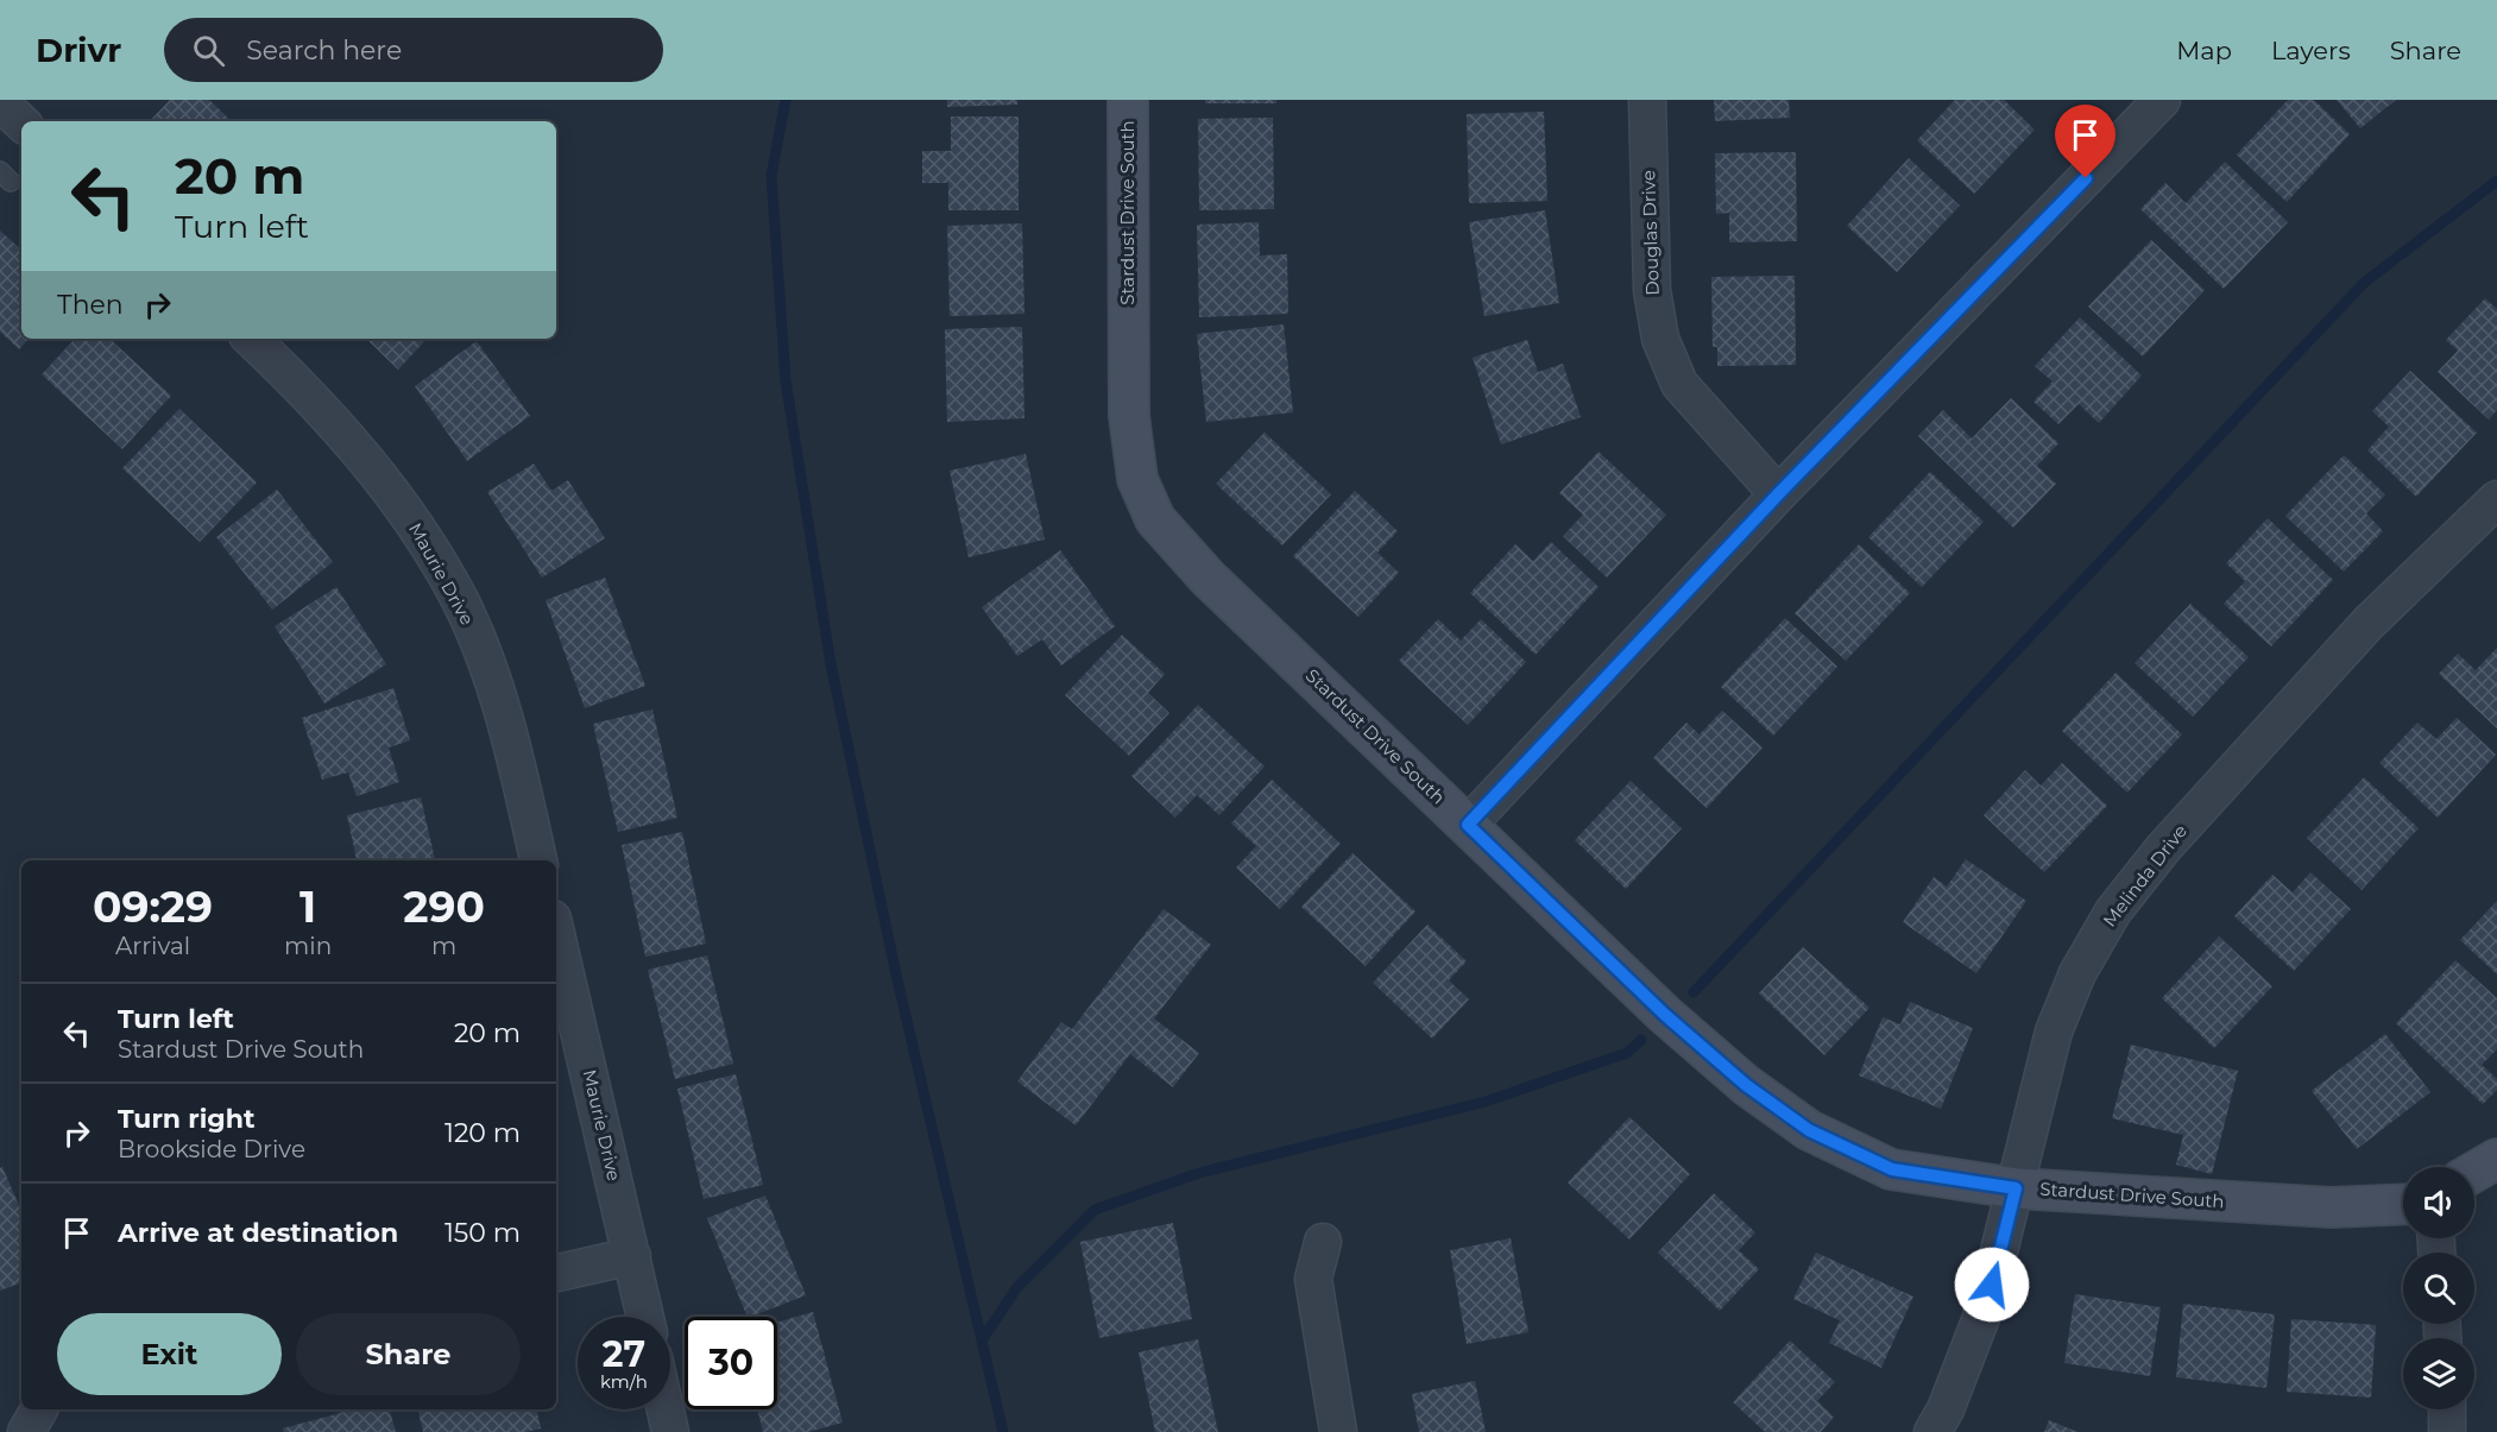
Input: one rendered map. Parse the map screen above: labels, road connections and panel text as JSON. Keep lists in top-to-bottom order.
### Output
{
  "streets": {
    "street": [
      "Stardust Drive South",
      "Douglas Drive",
      "Maurie Drive",
      "Melinda Drive"
    ]
  },
  "crossings": [
    ["Stardust Drive South", "Melinda Drive"]
  ],
  "page": {
    "header": "Drivr",
    "search": "Search here",
    "nav": ["Map", "Layers", "Share"],
    "turn": ["20 m", "Turn left"],
    "then": "Then",
    "eta": [
      "09:29",
      "Arrival",
      "1",
      "min",
      "290",
      "m"
    ],
    "list": [
      {
        "name": "Turn left",
        "note": "Stardust Drive South",
        "value": "20 m"
      },
      {
        "name": "Turn right",
        "note": "Brookside Drive",
        "value": "120 m"
      },
      {
        "name": "Arrive at destination",
        "value": "150 m"
      }
    ],
    "buttons": ["Exit", "Share"],
    "speed": "27 km/h",
    "limit": "30"
  }
}
